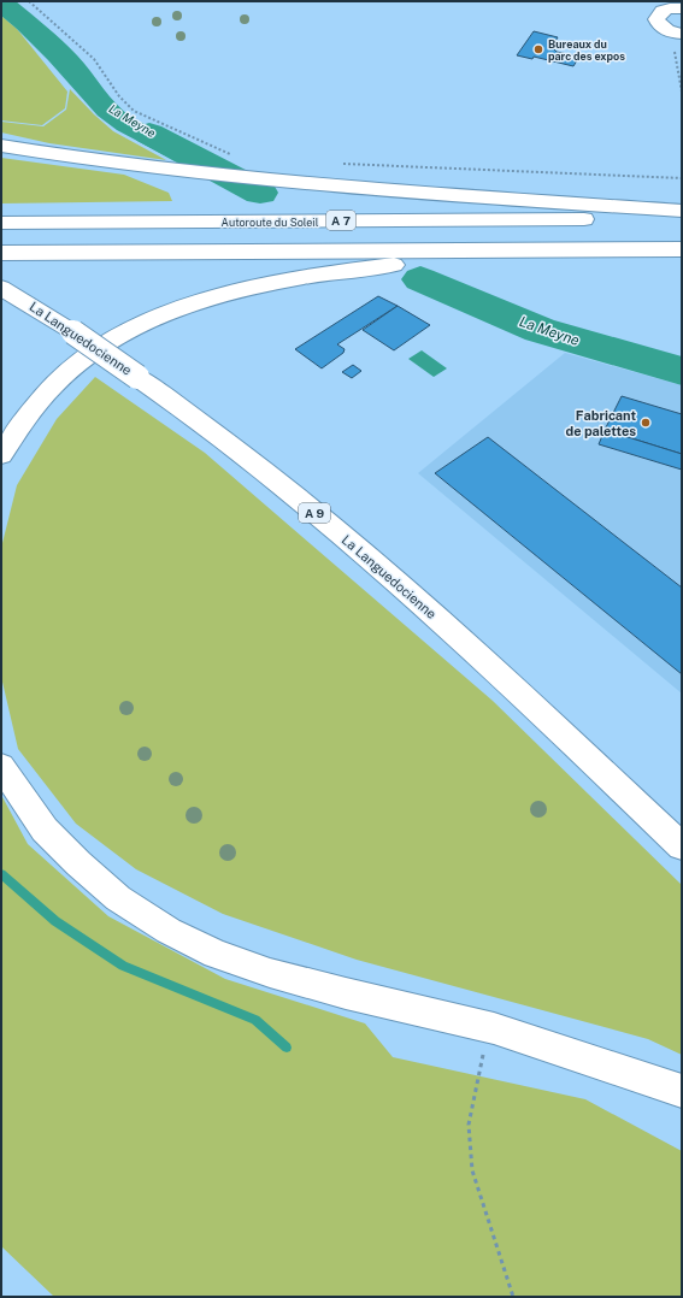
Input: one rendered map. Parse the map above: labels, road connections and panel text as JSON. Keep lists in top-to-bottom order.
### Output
{
  "streets": {
    "main road": [
      "A 7",
      "Autoroute du Soleil",
      "La Languedocienne",
      "A 9"
    ]
  },
  "water": ["La Meyne"],
  "places": ["Bureaux du parc des expos", "Fabricant de palettes"]
}
